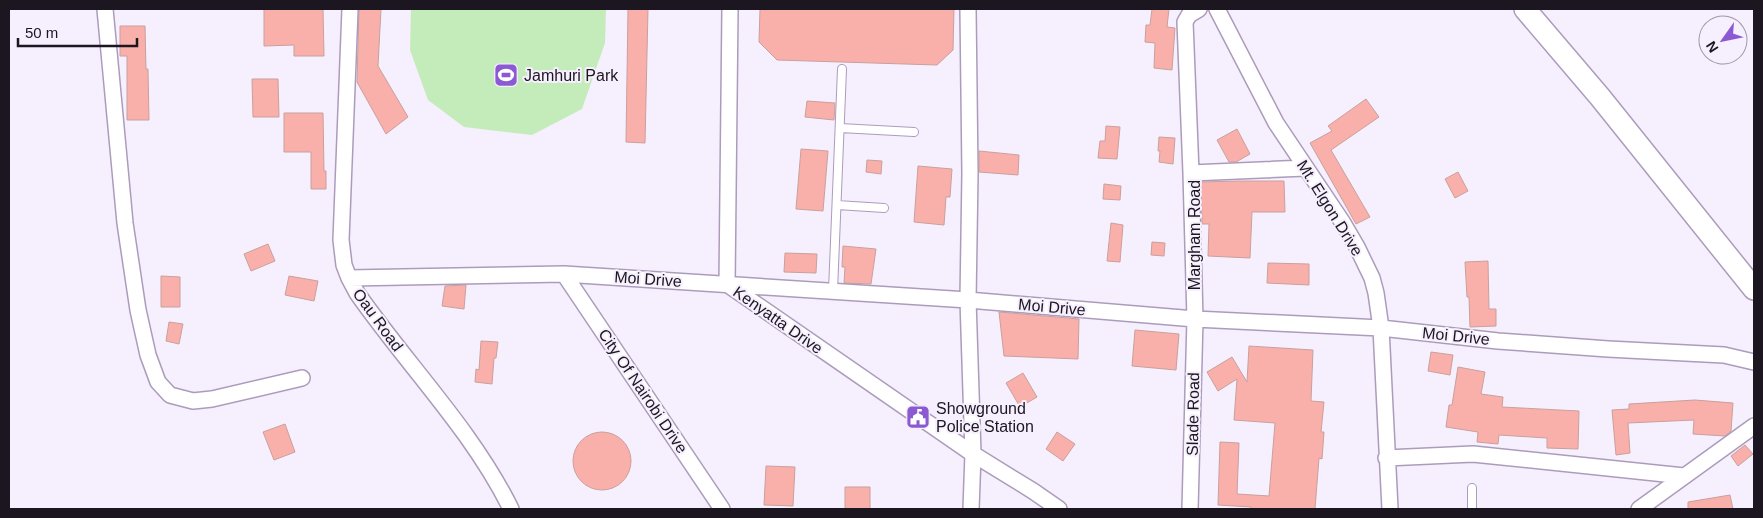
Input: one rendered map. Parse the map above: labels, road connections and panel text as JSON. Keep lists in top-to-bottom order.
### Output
{
  "streets": {
    "street": [
      "Mt. Elgon Drive",
      "Margham Road",
      "Moi Drive",
      "Oau Road",
      "Kenyatta Drive",
      "City Of Nairobi Drive",
      "Slade Road"
    ]
  },
  "crossings": [
    ["Mt. Elgon Drive", "Margham Road"],
    ["Mt. Elgon Drive", "Moi Drive"],
    ["Margham Road", "Moi Drive"],
    ["Margham Road", "Slade Road"],
    ["Moi Drive", "Oau Road"],
    ["Moi Drive", "Kenyatta Drive"],
    ["Moi Drive", "City Of Nairobi Drive"],
    ["Moi Drive", "Slade Road"]
  ],
  "places": {
    "sports": ["Jamhuri Park"],
    "public building": ["Showground Police Station"]
  },
  "scale_bar": "50 m",
  "north": "bottom left"
}
